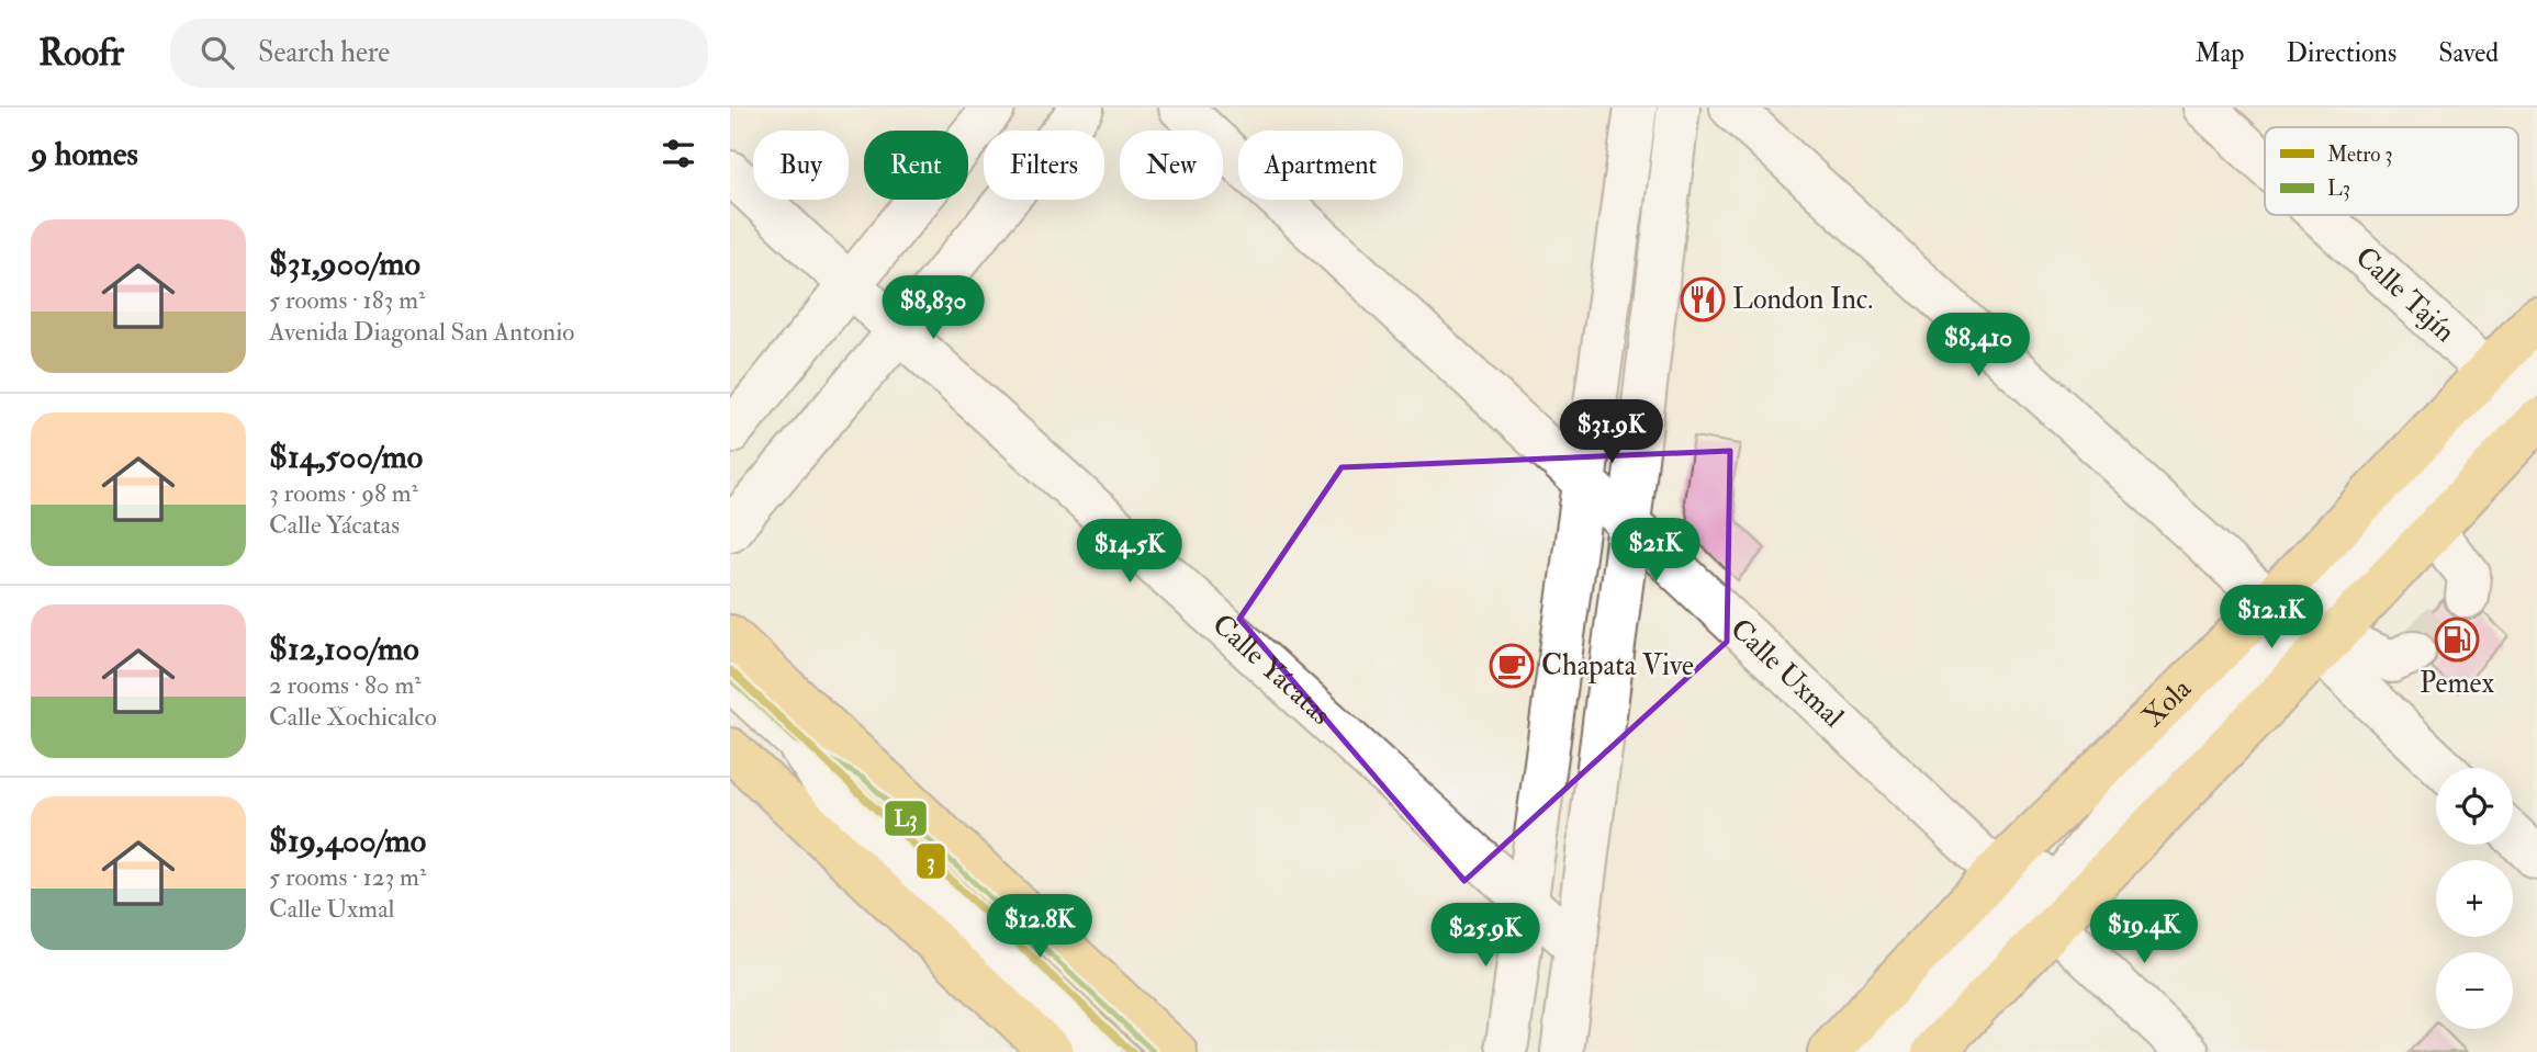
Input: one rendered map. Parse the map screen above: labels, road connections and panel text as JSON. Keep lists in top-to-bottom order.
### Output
{
  "streets": {
    "main road": ["Xola"],
    "street": ["Calle Tajín", "Calle Yácatas", "Calle Uxmal"]
  },
  "crossings": [
    ["Calle Tajín", "Xola"],
    ["Calle Uxmal", "Xola"]
  ],
  "places": {
    "restaurant": ["London Inc."],
    "fuel station": ["Pemex"],
    "cafe": ["Chapata Vive"]
  },
  "lines": ["metro line 3", "transit line L3"],
  "legend": ["Metro 3", "L3"],
  "page": {
    "header": "Roofr",
    "search": "Search here",
    "nav": ["Map", "Directions", "Saved"],
    "heading": "9 homes",
    "chip": [
      "Buy",
      "Rent",
      "Filters",
      "New",
      "Apartment"
    ],
    "list": [
      {
        "name": "$31,900/mo",
        "note": "5 rooms · 183 m² · Avenida Diagonal San Antonio"
      },
      {
        "name": "$14,500/mo",
        "note": "3 rooms · 98 m² · Calle Yácatas"
      },
      {
        "name": "$12,100/mo",
        "note": "2 rooms · 80 m² · Calle Xochicalco"
      },
      {
        "name": "$19,400/mo",
        "note": "5 rooms · 123 m² · Calle Uxmal"
      }
    ],
    "price": [
      "$8,830",
      "$8,410",
      "$31.9K",
      "$21K",
      "$14.5K",
      "$12.1K",
      "$12.8K",
      "$19.4K",
      "$25.9K"
    ],
    "map_buttons": ["+", "−"]
  }
}
